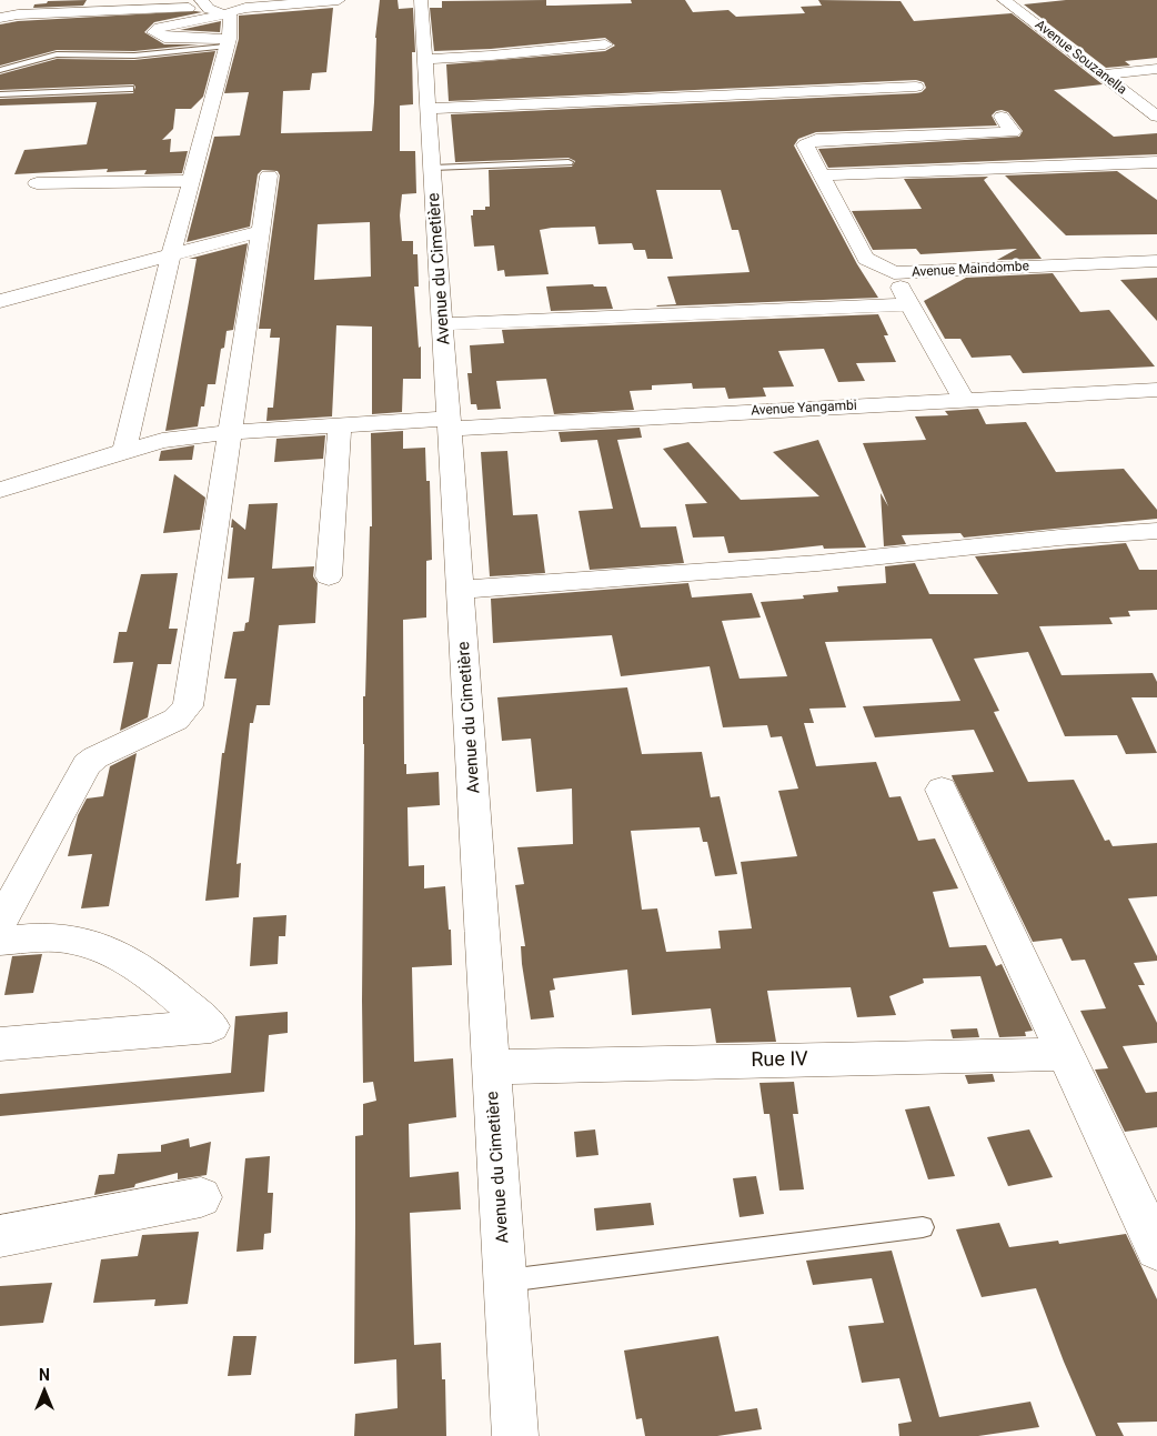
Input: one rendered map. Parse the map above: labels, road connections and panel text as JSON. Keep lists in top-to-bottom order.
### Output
{
  "streets": {
    "street": [
      "Avenue Souzanella",
      "Avenue du Cimetière",
      "Avenue Maindombe",
      "Avenue Yangambi",
      "Rue IV"
    ]
  },
  "crossings": [
    ["Avenue du Cimetière", "Avenue Yangambi"],
    ["Avenue du Cimetière", "Rue IV"],
    ["Avenue Maindombe", "Avenue Yangambi"]
  ],
  "north": "top"
}
